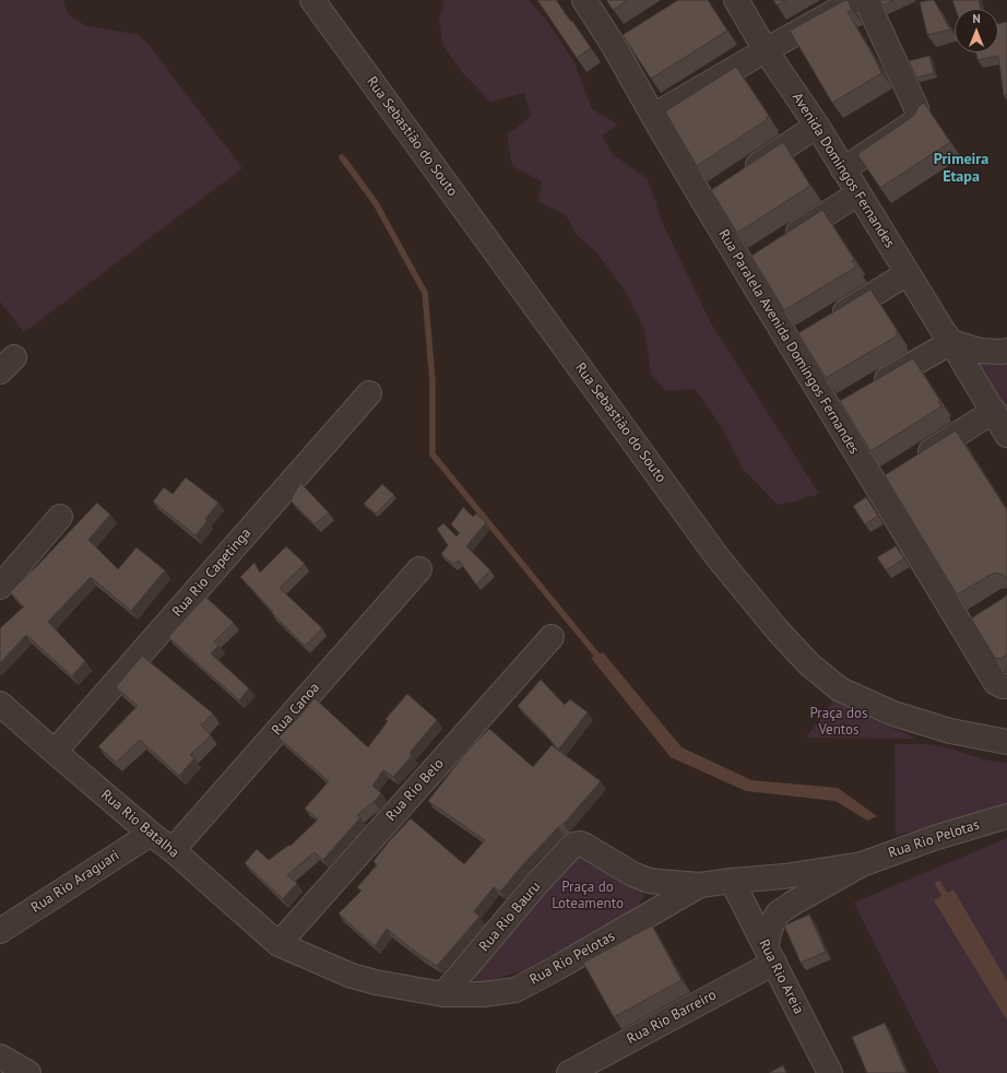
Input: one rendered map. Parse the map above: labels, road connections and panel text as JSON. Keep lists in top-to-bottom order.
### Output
{
  "streets": {
    "street": [
      "Rua Sebastião do Souto",
      "Avenida Domingos Fernandes",
      "Rua Paralela Avenida Domingos Fernandes",
      "Rua Rio Capetinga",
      "Rua Canoa",
      "Rua Rio Belo",
      "Rua Rio Batalha",
      "Rua Rio Pelotas",
      "Rua Rio Araguari",
      "Rua Rio Bauru",
      "Rua Rio Areia",
      "Rua Rio Barreiro"
    ]
  },
  "crossings": [
    ["Rua Rio Capetinga", "Rua Rio Batalha"],
    ["Rua Canoa", "Rua Rio Batalha"],
    ["Rua Rio Belo", "Rua Rio Batalha"],
    ["Rua Rio Belo", "Rua Rio Pelotas"],
    ["Rua Rio Batalha", "Rua Rio Pelotas"],
    ["Rua Rio Batalha", "Rua Rio Araguari"],
    ["Rua Rio Pelotas", "Rua Rio Bauru"],
    ["Rua Rio Pelotas", "Rua Rio Areia"],
    ["Rua Rio Pelotas", "Rua Rio Barreiro"],
    ["Rua Rio Areia", "Rua Rio Barreiro"]
  ],
  "districts": ["Primeira Etapa"],
  "parks": ["Praça dos Ventos", "Praça do Loteamento"],
  "north": "top"
}
